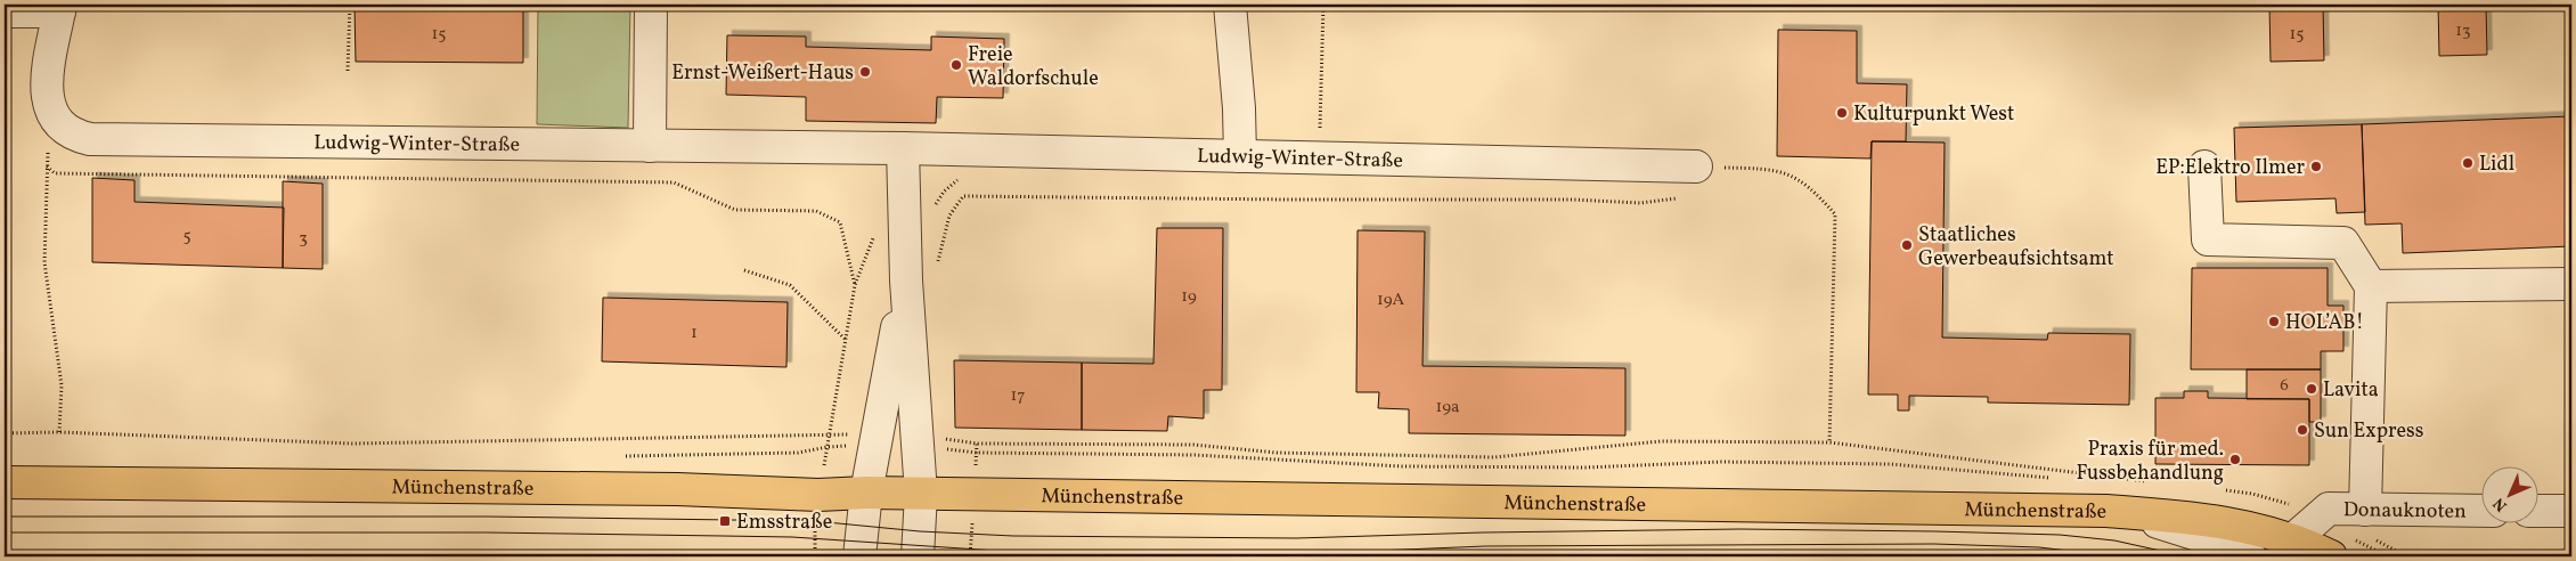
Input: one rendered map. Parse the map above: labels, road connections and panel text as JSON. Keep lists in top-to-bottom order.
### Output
{
  "streets": {
    "main road": ["Münchenstraße"],
    "street": ["Ludwig-Winter-Straße", "Donauknoten"]
  },
  "crossings": [
    ["Münchenstraße", "Donauknoten"]
  ],
  "places": {
    "other": [
      "Freie Waldorfschule",
      "Ernst-Weißert-Haus",
      "Kulturpunkt West",
      "Lidl",
      "EP:Elektro Ilmer",
      "Staatliches Gewerbeaufsichtsamt",
      "HOL’AB!",
      "Lavita",
      "Sun Express",
      "Praxis für med. Fussbehandlung"
    ],
    "transit": ["Emsstraße"]
  },
  "house_numbers": [
    "13",
    "15",
    "15",
    "5",
    "3",
    "19",
    "19A",
    "1",
    "6",
    "17",
    "19a"
  ],
  "north": "bottom left"
}
